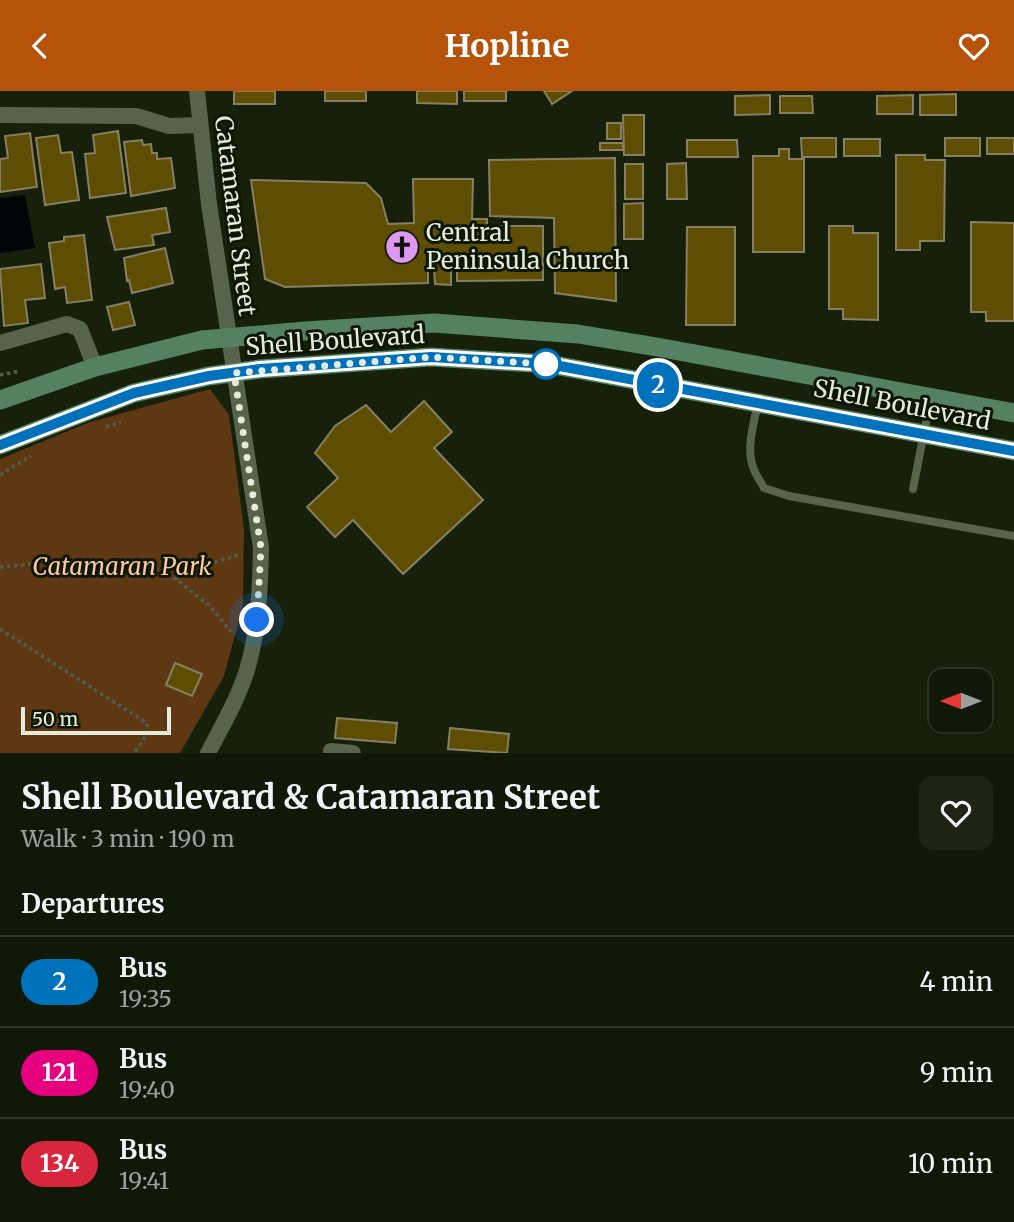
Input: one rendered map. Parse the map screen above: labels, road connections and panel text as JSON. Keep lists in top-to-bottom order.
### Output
{
  "streets": {
    "main road": ["Shell Boulevard"],
    "street": ["Catamaran Street"]
  },
  "crossings": [
    ["Catamaran Street", "Shell Boulevard"]
  ],
  "parks": ["Catamaran Park"],
  "places": {
    "church": ["Central Peninsula Church"]
  },
  "lines": ["bus line 2"],
  "scale_bar": "50 m",
  "north": "left",
  "page": {
    "header": "Hopline",
    "on_map": "2",
    "scale": "50 m",
    "heading": [
      ["Shell Boulevard & Catamaran Street", "Walk · 3 min · 190 m"],
      "Departures"
    ],
    "list": [
      {
        "mark": "2",
        "name": "Bus",
        "note": "19:35",
        "value": "4 min"
      },
      {
        "mark": "121",
        "name": "Bus",
        "note": "19:40",
        "value": "9 min"
      },
      {
        "mark": "134",
        "name": "Bus",
        "note": "19:41",
        "value": "10 min"
      }
    ]
  }
}
